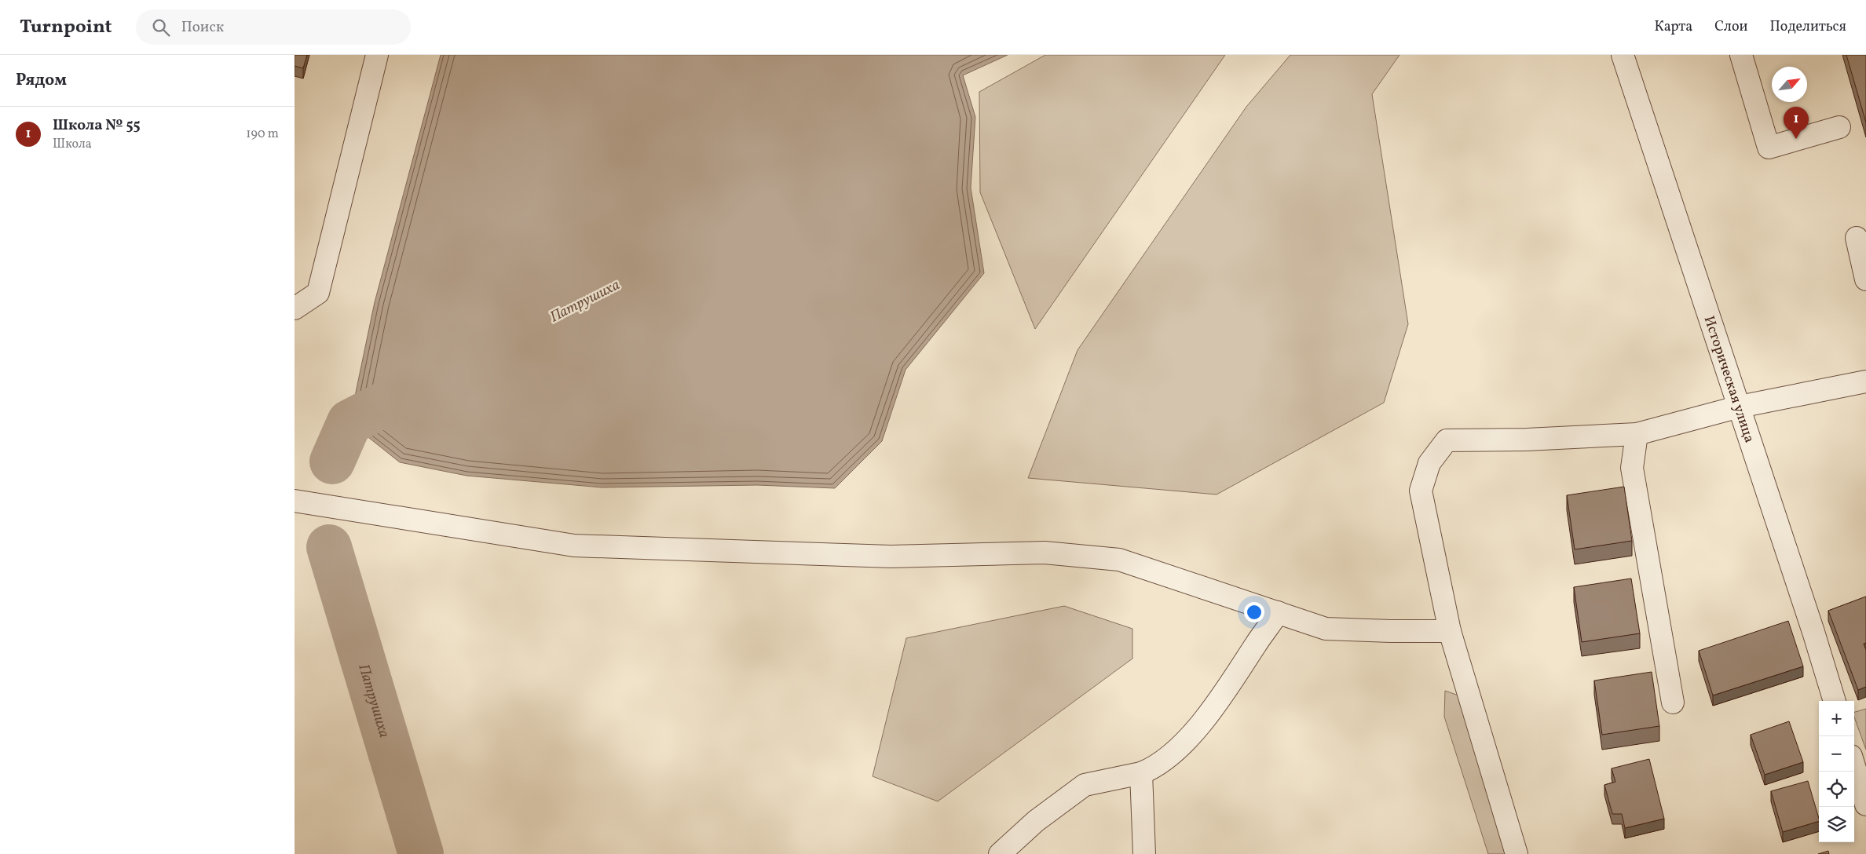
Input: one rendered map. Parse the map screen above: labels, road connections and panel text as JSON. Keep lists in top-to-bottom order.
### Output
{
  "streets": {
    "street": ["Историческая улица"]
  },
  "water": ["Патрушиха"],
  "north": "top right",
  "page": {
    "header": "Turnpoint",
    "search": "Поиск",
    "nav": ["Карта", "Слои", "Поделиться"],
    "heading": "Рядом",
    "list": [
      {
        "mark": "1",
        "name": "Школа № 55",
        "note": "Школа",
        "value": "190 m"
      }
    ],
    "pins": "1",
    "map_buttons": ["+", "−"]
  }
}
